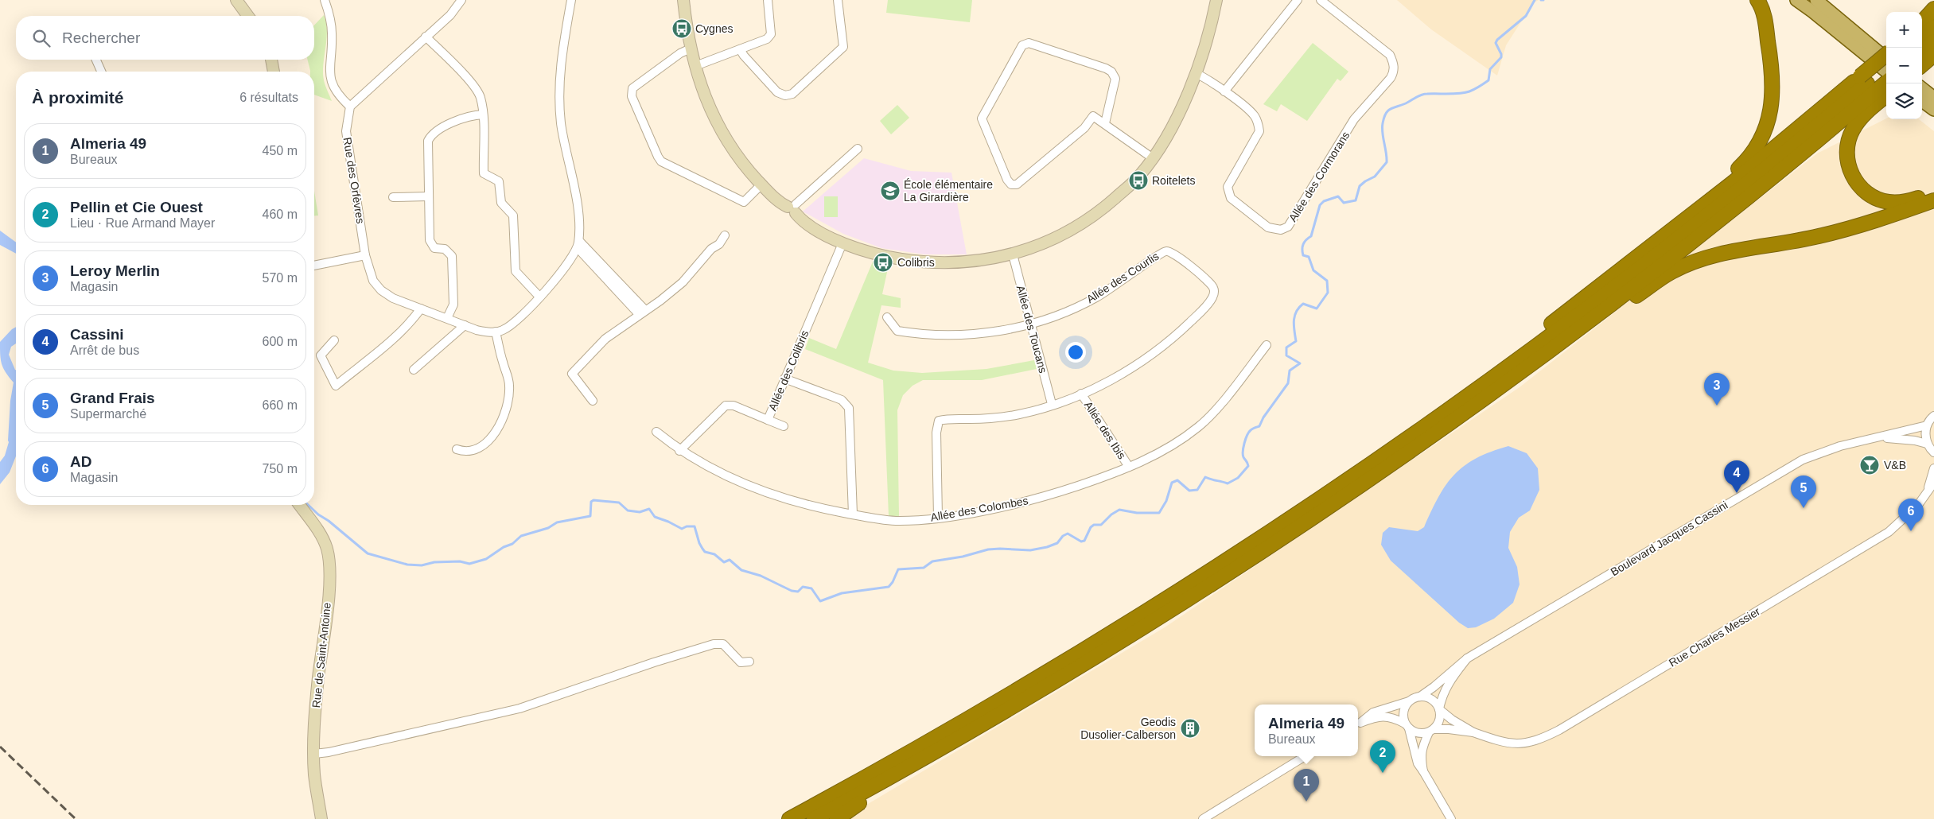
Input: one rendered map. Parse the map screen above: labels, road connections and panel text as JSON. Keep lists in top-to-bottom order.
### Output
{
  "streets": {
    "street": [
      "Allée des Cormorans",
      "Rue des Orfèvres",
      "Allée des Courlis",
      "Allée des Toucans",
      "Allée des Colibris",
      "Allée des Ibis",
      "Allée des Colombes",
      "Boulevard Jacques Cassini",
      "Rue Charles Messier",
      "Rue de Saint-Antoine"
    ]
  },
  "crossings": [
    ["Allée des Courlis", "Allée des Toucans"],
    ["Allée des Courlis", "Allée des Ibis"],
    ["Allée des Courlis", "Allée des Colombes"],
    ["Allée des Colibris", "Allée des Colombes"],
    ["Allée des Ibis", "Allée des Colombes"],
    ["Boulevard Jacques Cassini", "Rue Charles Messier"]
  ],
  "places": {
    "bus stop": ["Cygnes", "Roitelets", "Colibris"],
    "school or university": ["École élémentaire La Girardière"],
    "bar": ["V&B"],
    "building": ["Geodis Dusolier-Calberson"]
  },
  "page": {
    "map_buttons": ["+", "−"],
    "search": "Rechercher",
    "heading": ["À proximité", "6 résultats"],
    "list": [
      {
        "mark": "1",
        "name": "Almeria 49",
        "note": "Bureaux",
        "value": "450 m"
      },
      {
        "mark": "2",
        "name": "Pellin et Cie Ouest",
        "note": "Lieu · Rue Armand Mayer",
        "value": "460 m"
      },
      {
        "mark": "3",
        "name": "Leroy Merlin",
        "note": "Magasin",
        "value": "570 m"
      },
      {
        "mark": "4",
        "name": "Cassini",
        "note": "Arrêt de bus",
        "value": "600 m"
      },
      {
        "mark": "5",
        "name": "Grand Frais",
        "note": "Supermarché",
        "value": "660 m"
      },
      {
        "mark": "6",
        "name": "AD",
        "note": "Magasin",
        "value": "750 m"
      }
    ],
    "pins": [
      "3",
      "4",
      "5",
      "6",
      "2",
      "1"
    ],
    "popup": ["Almeria 49", "Bureaux"]
  }
}
